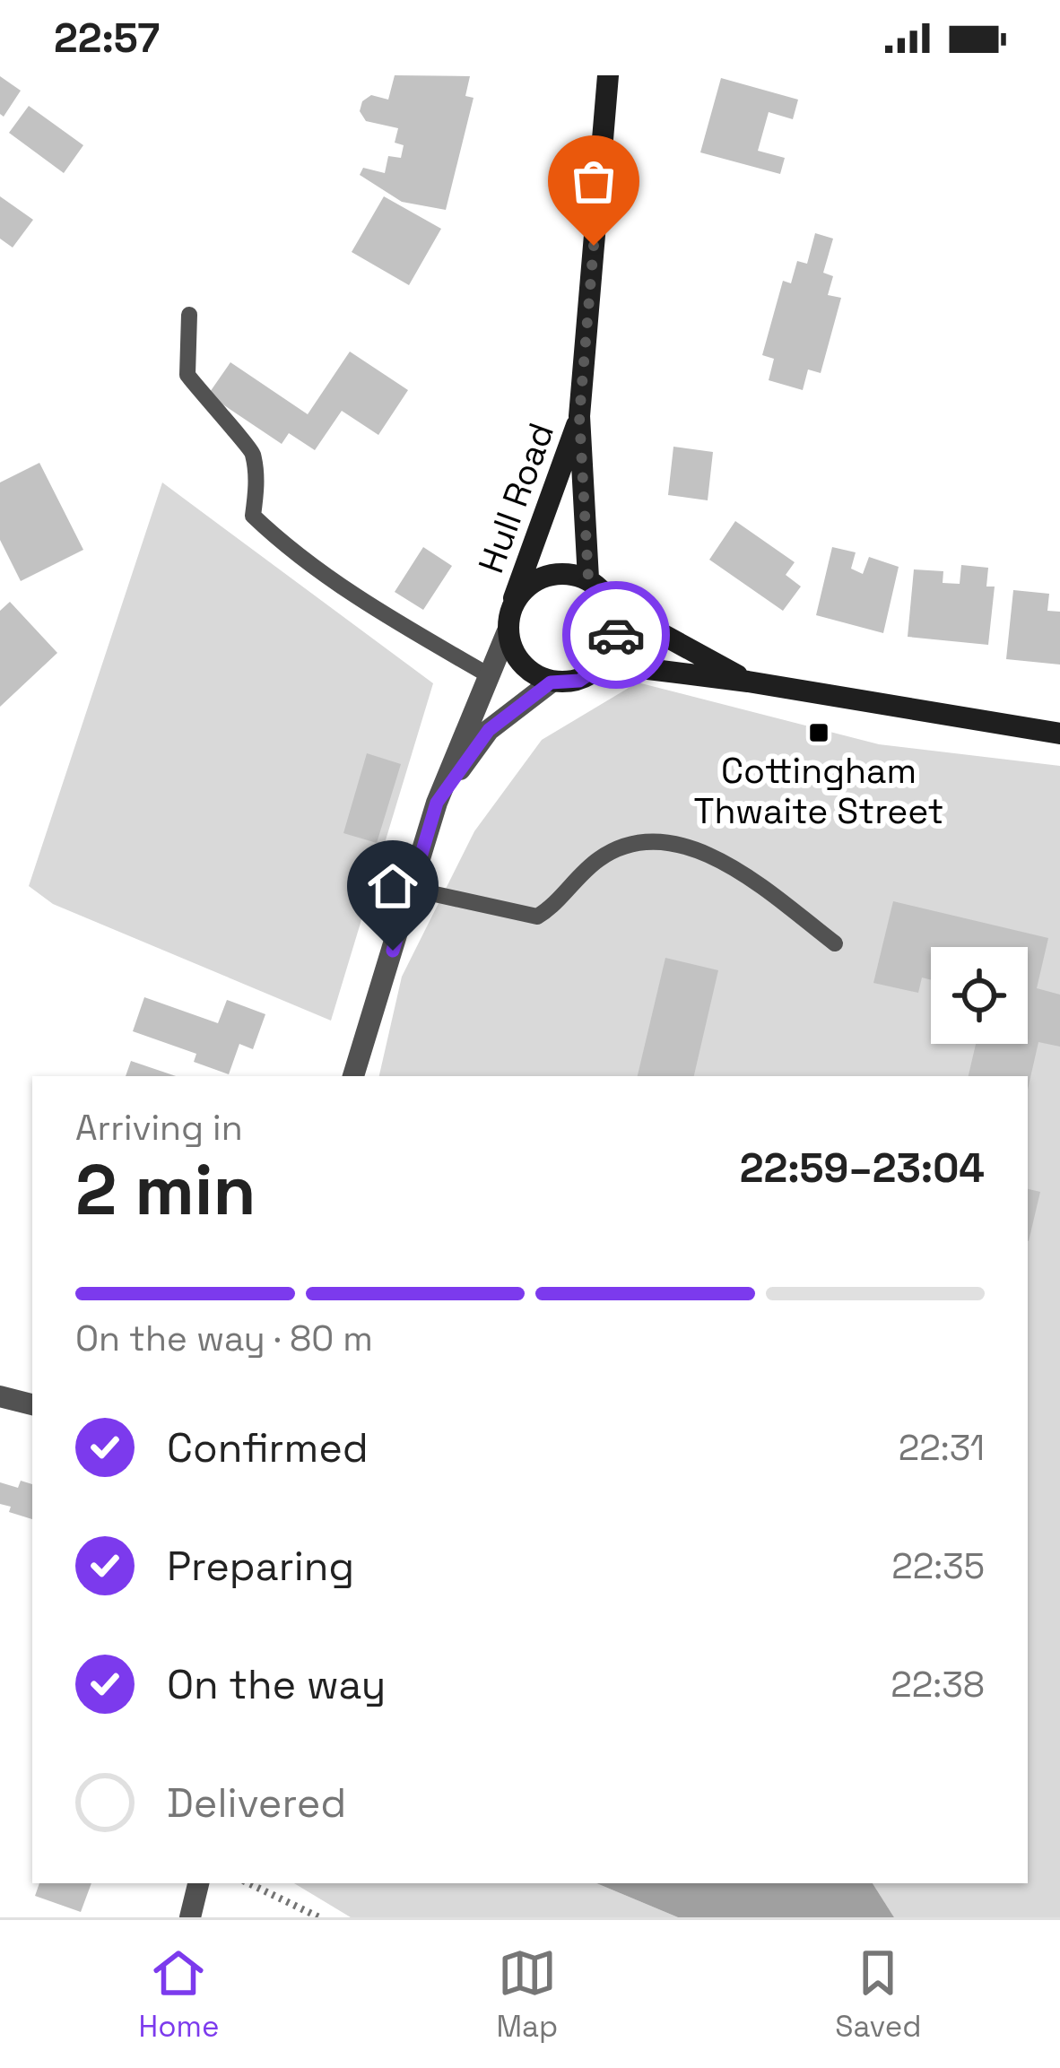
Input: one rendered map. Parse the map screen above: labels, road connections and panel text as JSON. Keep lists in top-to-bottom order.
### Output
{
  "streets": {
    "main road": ["Hull Road"]
  },
  "places": {
    "transit": ["Cottingham Thwaite Street"]
  },
  "page": {
    "status": "22:57",
    "heading": ["2 min", "Arriving in", "22:59–23:04"],
    "bar": "On the way · 80 m",
    "list": [
      ["Confirmed", "22:31"],
      ["Preparing", "22:35"],
      ["On the way", "22:38"],
      "Delivered"
    ],
    "tabs": ["Home", "Map", "Saved"]
  }
}
